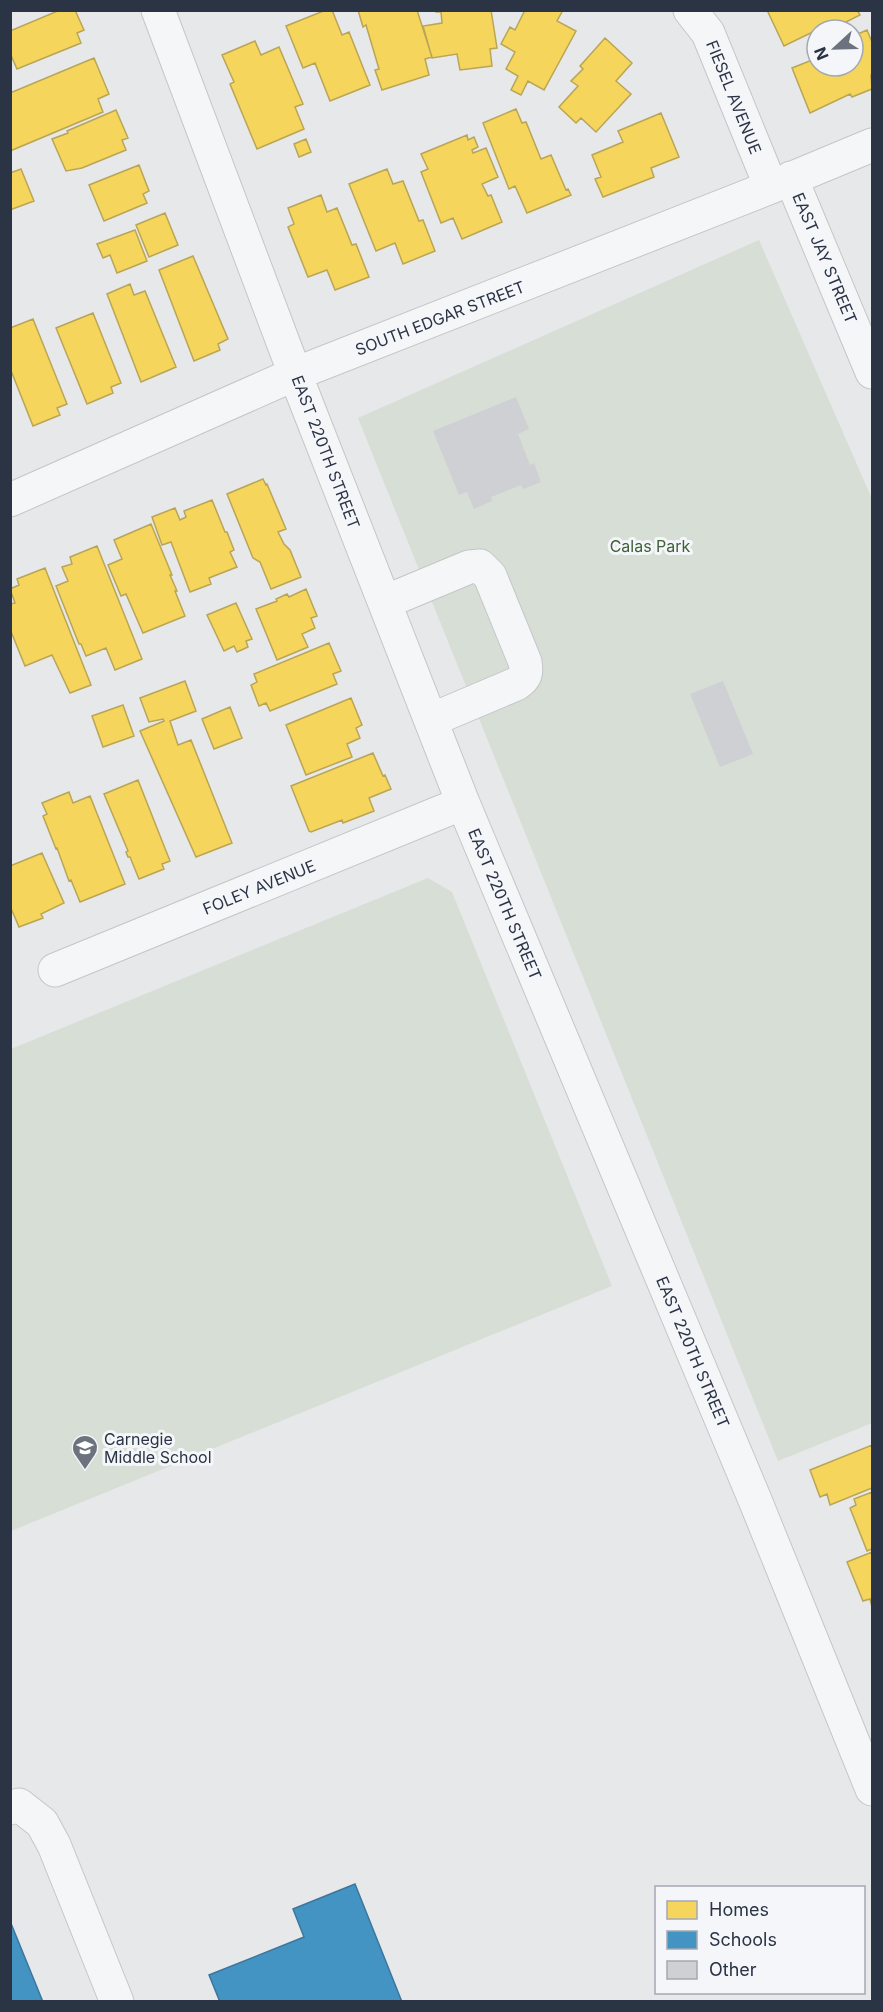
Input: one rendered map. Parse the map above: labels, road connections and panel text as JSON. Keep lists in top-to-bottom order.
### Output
{
  "streets": {
    "street": [
      "FIESEL AVENUE",
      "EAST JAY STREET",
      "SOUTH EDGAR STREET",
      "EAST 220TH STREET",
      "FOLEY AVENUE"
    ]
  },
  "crossings": [
    ["FIESEL AVENUE", "EAST JAY STREET"],
    ["FIESEL AVENUE", "SOUTH EDGAR STREET"],
    ["EAST JAY STREET", "SOUTH EDGAR STREET"],
    ["SOUTH EDGAR STREET", "EAST 220TH STREET"],
    ["EAST 220TH STREET", "FOLEY AVENUE"]
  ],
  "parks": ["Calas Park"],
  "places": {
    "school or university": ["Carnegie Middle School"]
  },
  "legend": ["Homes", "Schools", "Other"],
  "north": "left"
}
